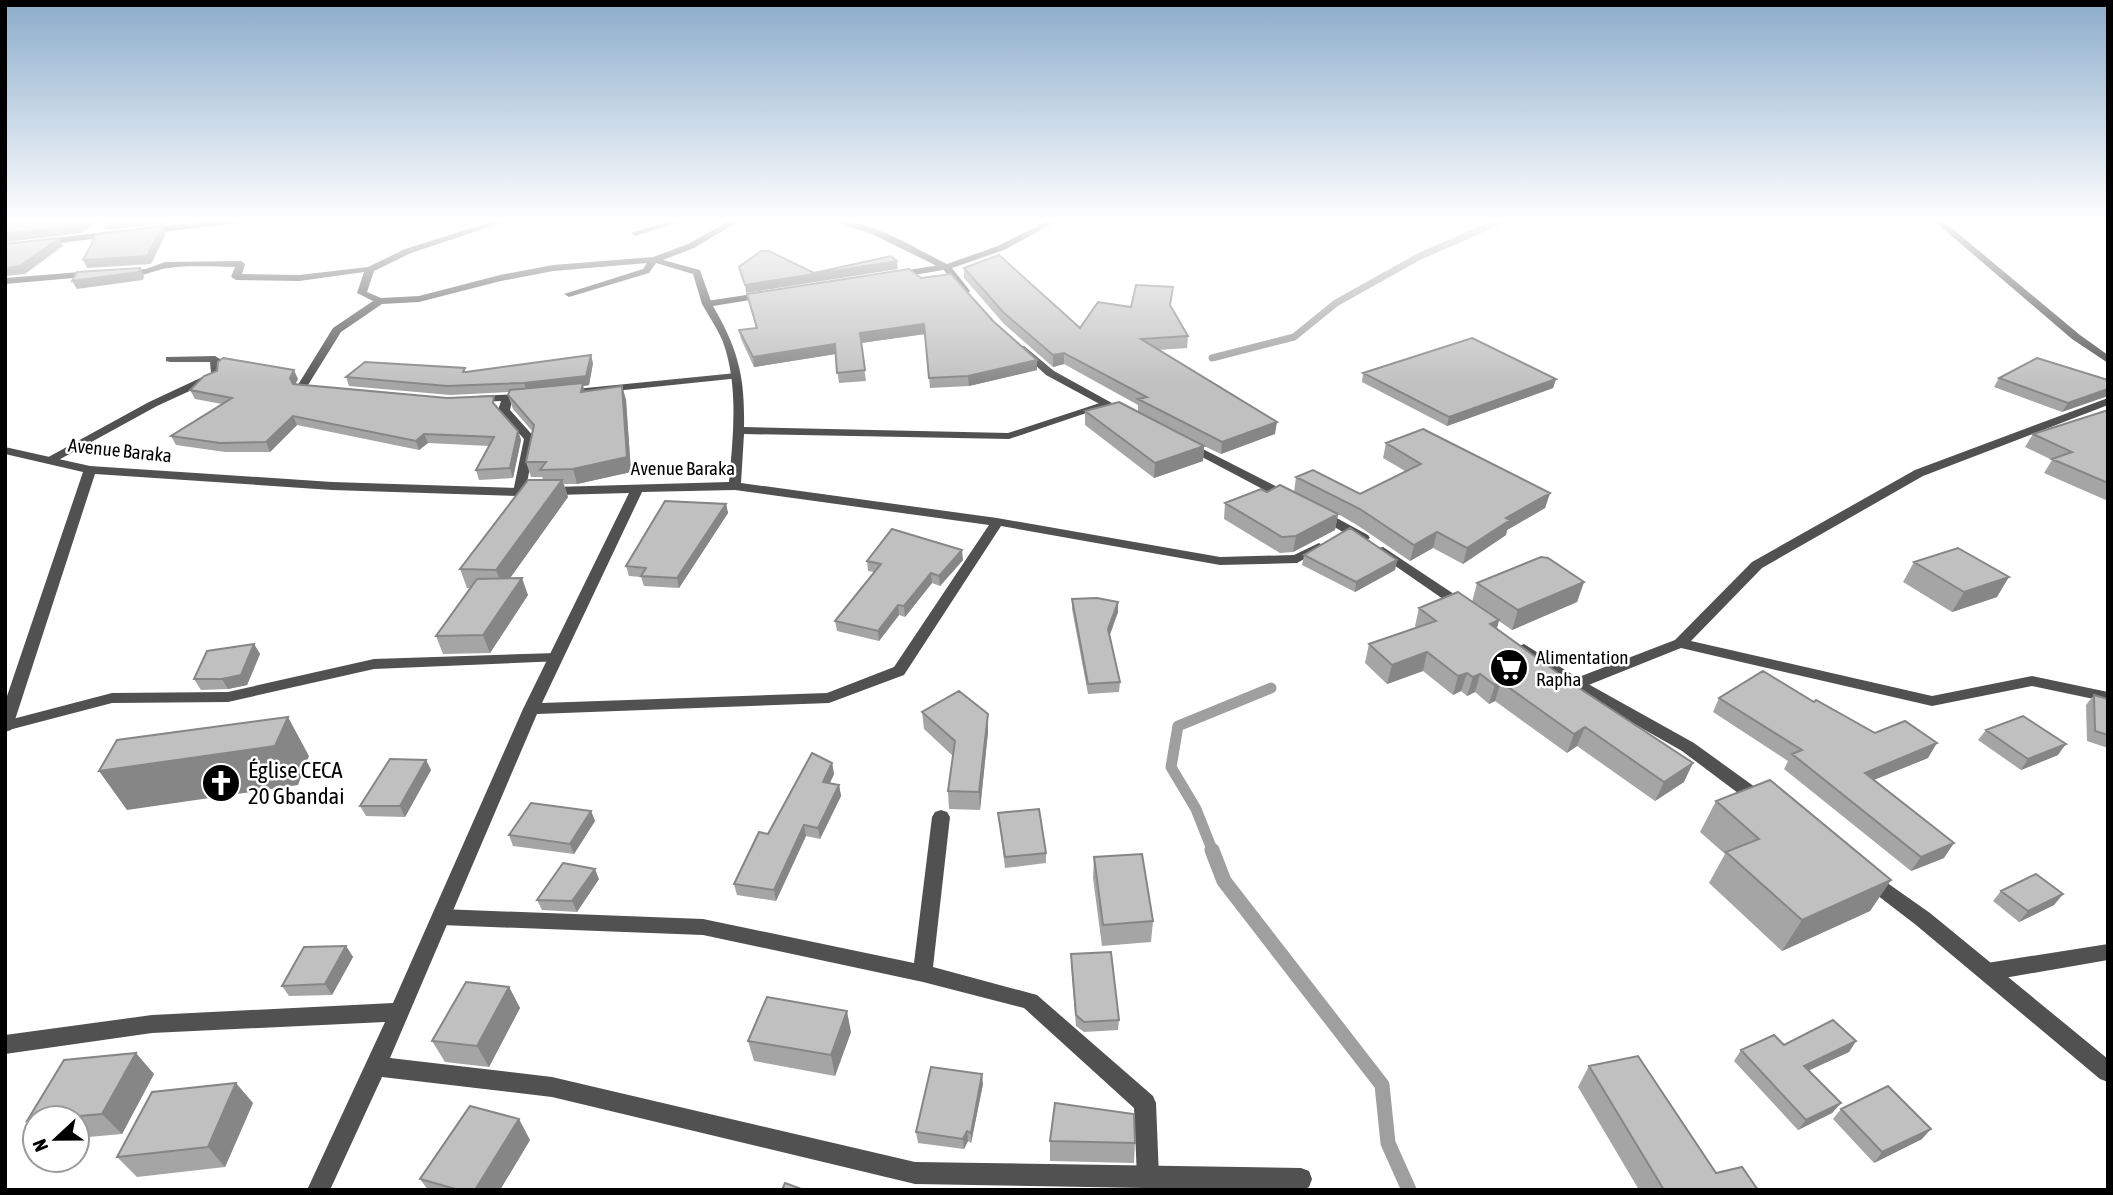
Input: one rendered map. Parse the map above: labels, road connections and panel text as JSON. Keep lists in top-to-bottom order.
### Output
{
  "streets": {
    "street": ["Avenue Baraka"]
  },
  "places": {
    "supermarket": ["Alimentation Rapha"],
    "church": ["Église CECA 20 Gbandai"]
  },
  "north": "left"
}
